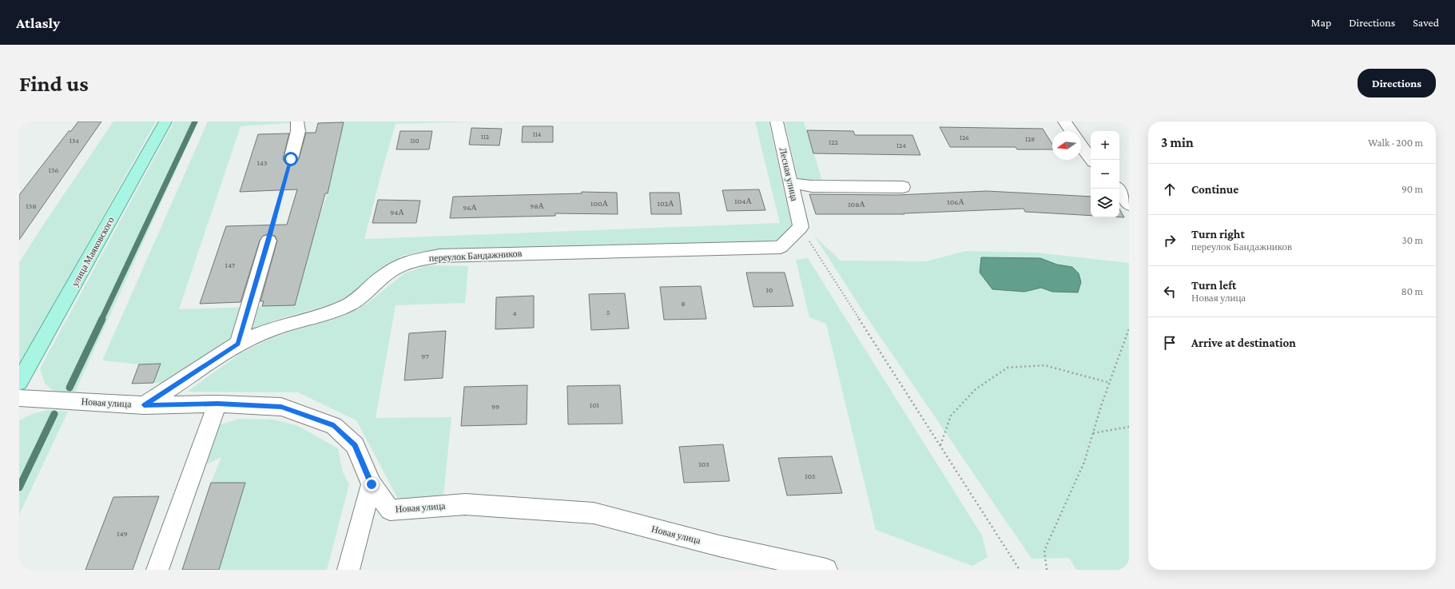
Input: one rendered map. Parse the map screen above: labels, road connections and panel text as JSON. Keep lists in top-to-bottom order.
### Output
{
  "streets": {
    "main road": ["улица Маяковского"],
    "street": ["Лесная улица", "переулок Бандажников", "Новая улица"]
  },
  "crossings": [
    ["Лесная улица", "переулок Бандажников"],
    ["переулок Бандажников", "Новая улица"]
  ],
  "house_numbers": [
    "114",
    "112",
    "126",
    "128",
    "134",
    "110",
    "122",
    "124",
    "143",
    "136",
    "104А",
    "106А",
    "100А",
    "102А",
    "108А",
    "138",
    "98А",
    "96А",
    "94А",
    "147",
    "10",
    "8",
    "5",
    "4",
    "97",
    "101",
    "99",
    "103",
    "105",
    "149"
  ],
  "north": "left",
  "page": {
    "header": "Atlasly",
    "nav": ["Map", "Directions", "Saved"],
    "buttons": "Directions",
    "title": "Find us",
    "heading": ["3 min", "Walk · 200 m"],
    "map_buttons": ["+", "−"],
    "list": [
      ["Continue", "90 m"],
      ["Turn right", "переулок Бандажников", "30 m"],
      ["Turn left", "Новая улица", "80 m"],
      "Arrive at destination"
    ]
  }
}
